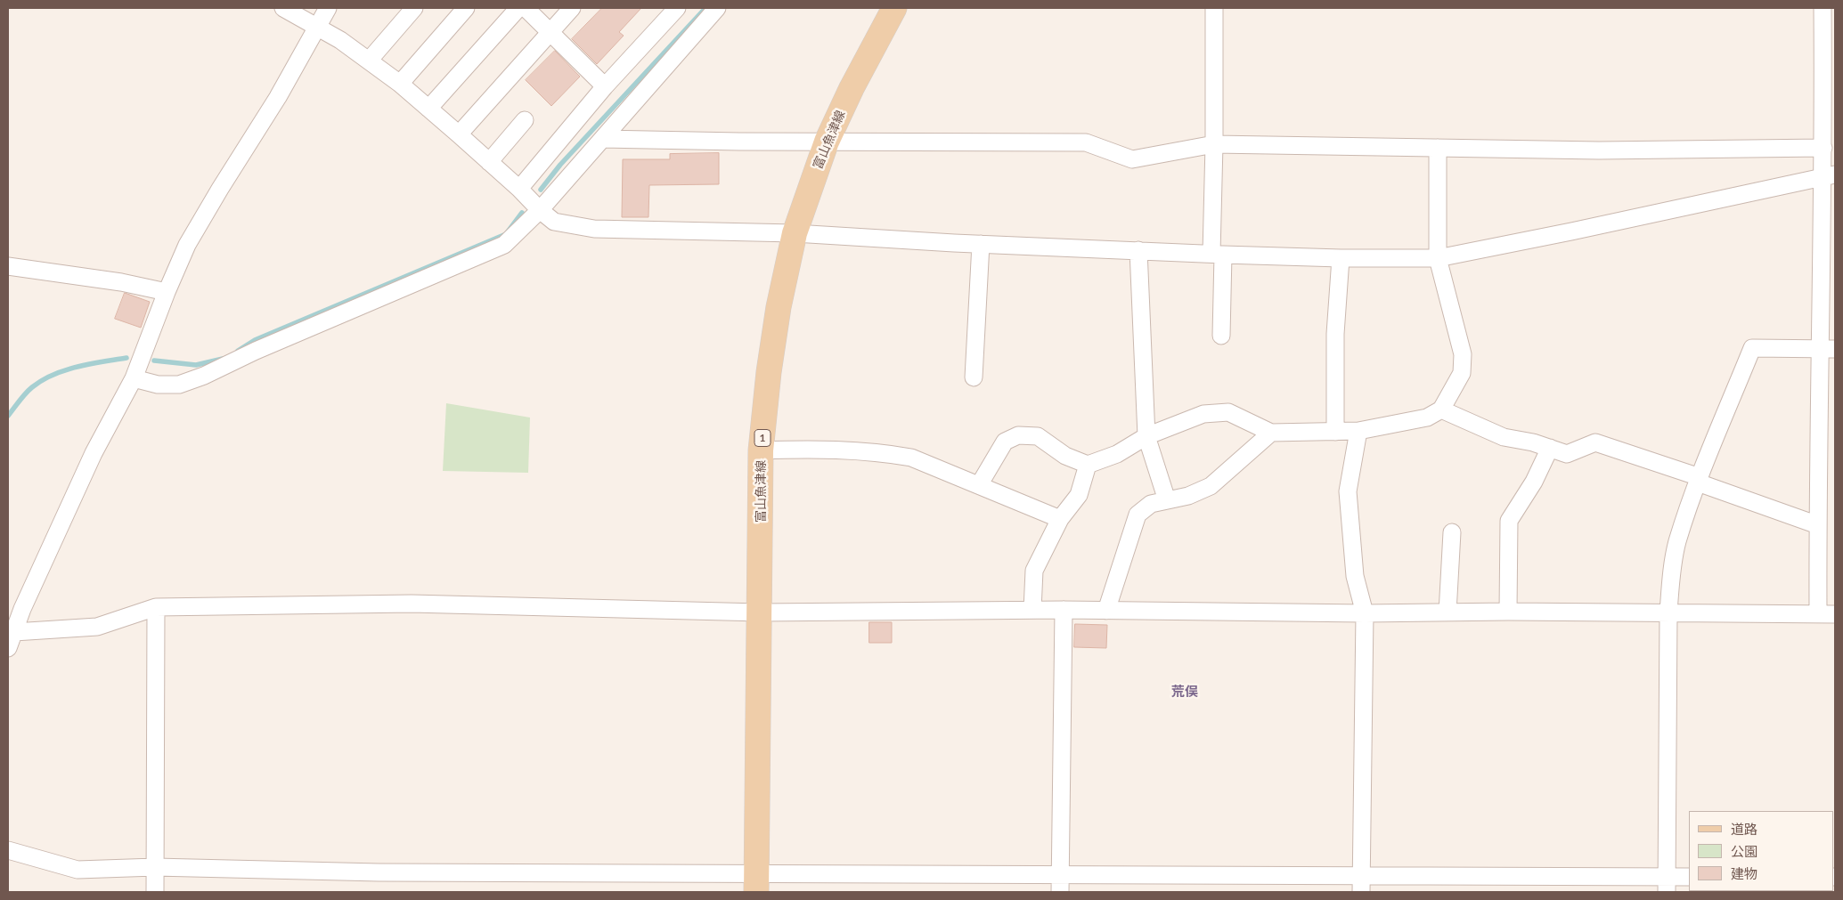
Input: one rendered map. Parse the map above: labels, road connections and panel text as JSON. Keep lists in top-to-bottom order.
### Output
{
  "streets": {
    "main road": ["富山魚津線", "1"]
  },
  "districts": ["荒俣"],
  "legend": ["道路", "公園", "建物"]
}
